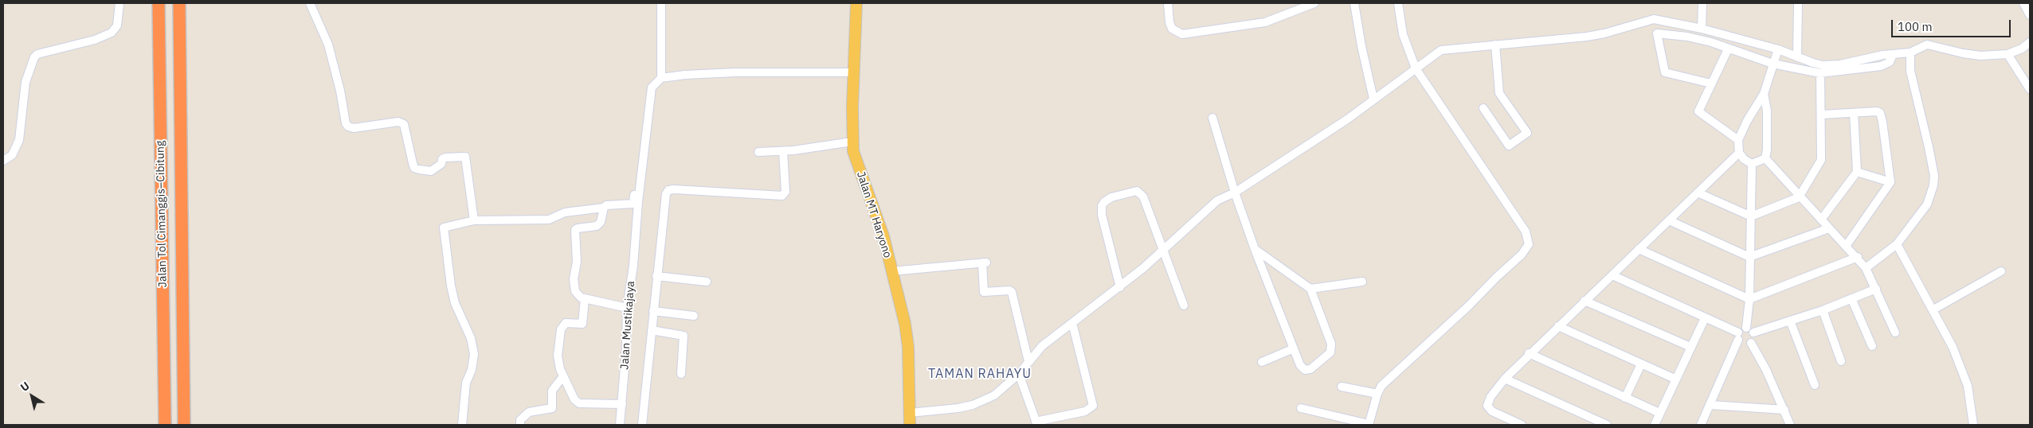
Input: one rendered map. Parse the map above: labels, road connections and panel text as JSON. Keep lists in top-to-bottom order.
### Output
{
  "streets": {
    "highway": ["Jalan Tol Cimanggis–Cibitung"],
    "main road": ["Jalan MT Haryono"],
    "street": ["Jalan Mustikajaya"]
  },
  "districts": ["TAMAN RAHAYU"],
  "scale_bar": "100 m",
  "north": "top left"
}
